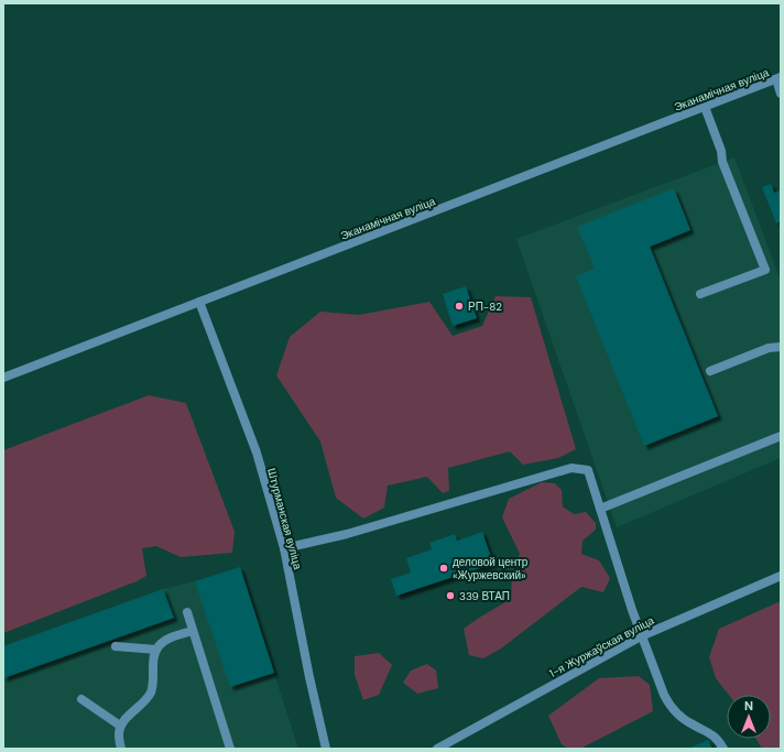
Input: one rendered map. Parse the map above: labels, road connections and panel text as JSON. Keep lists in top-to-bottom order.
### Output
{
  "streets": {
    "street": ["Эканамічная вуліца", "Штурманская вуліца", "1-я Журжаўская вуліца"]
  },
  "crossings": [
    ["Эканамічная вуліца", "Штурманская вуліца"]
  ],
  "places": ["РП-82", "деловой центр «Журжевский»", "339 ВТАП"],
  "north": "top"
}
